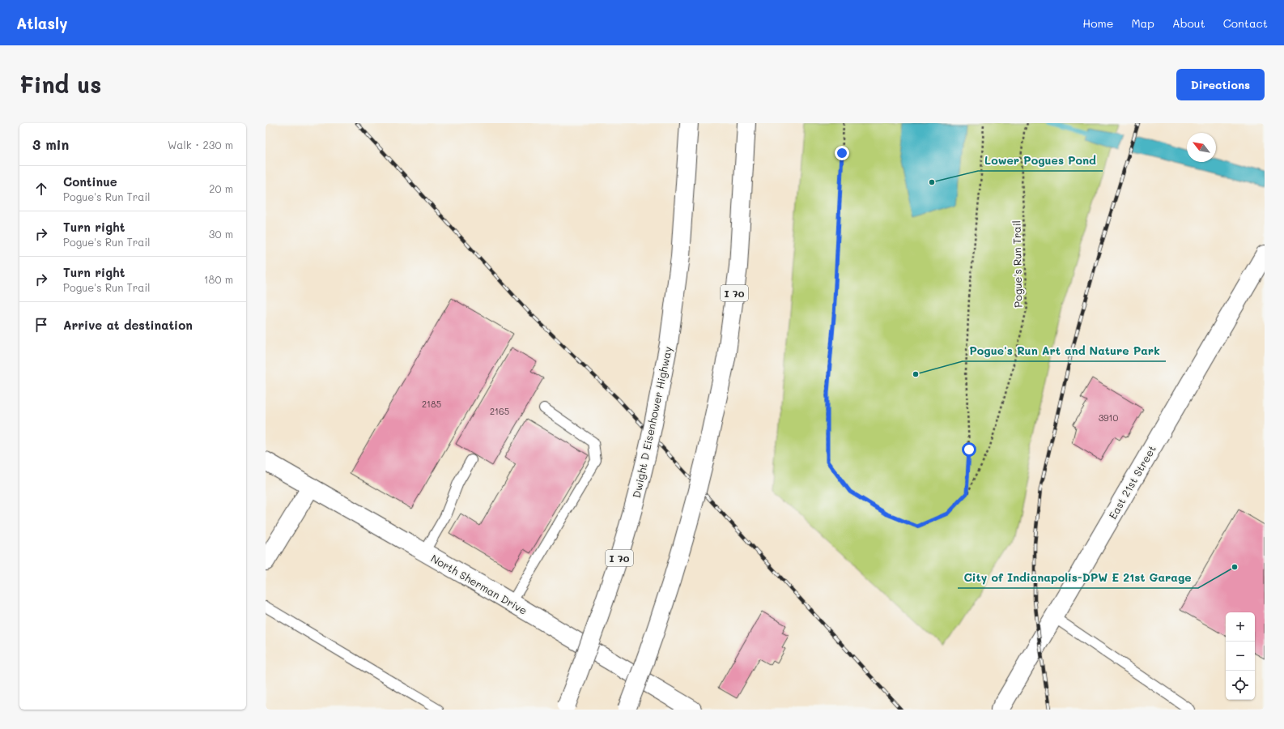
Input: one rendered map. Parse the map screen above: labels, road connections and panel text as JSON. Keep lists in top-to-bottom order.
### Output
{
  "streets": {
    "main road": [
      "I 70",
      "Dwight D Eisenhower Highway",
      "East 21st Street",
      "North Sherman Drive"
    ],
    "path": ["Pogue's Run Trail"]
  },
  "places": ["Lower Pogues Pond", "Pogue's Run Art and Nature Park", "City of Indianapolis-DPW E 21st Garage"],
  "house_numbers": ["2185", "2165", "3910"],
  "north": "top left",
  "page": {
    "header": "Atlasly",
    "nav": [
      "Home",
      "Map",
      "About",
      "Contact"
    ],
    "buttons": "Directions",
    "title": "Find us",
    "heading": ["3 min", "Walk · 230 m"],
    "list": [
      ["Continue", "Pogue's Run Trail", "20 m"],
      ["Turn right", "Pogue's Run Trail", "30 m"],
      ["Turn right", "Pogue's Run Trail", "180 m"],
      "Arrive at destination"
    ],
    "map_buttons": ["+", "−"]
  }
}
